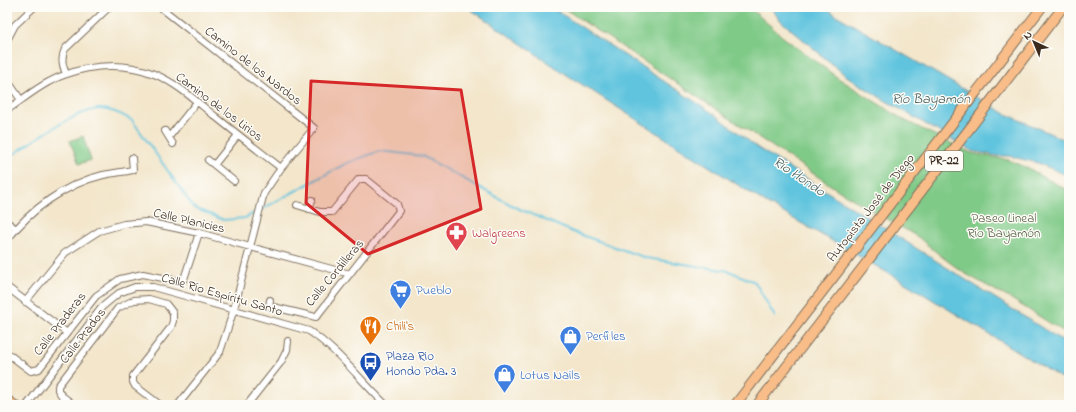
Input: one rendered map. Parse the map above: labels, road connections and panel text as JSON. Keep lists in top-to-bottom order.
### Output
{
  "streets": {
    "highway": ["PR-22", "Autopista José de Diego"],
    "street": [
      "Camino de los Nardos",
      "Camino de los Lirios",
      "Calle Planicies",
      "Calle Cordilleras",
      "Calle Río Espíritu Santo",
      "Calle Praderas",
      "Calle Prados"
    ]
  },
  "crossings": [
    ["Camino de los Nardos", "Camino de los Lirios"],
    ["Calle Planicies", "Calle Cordilleras"],
    ["Calle Planicies", "Calle Praderas"]
  ],
  "water": ["Río Bayamón", "Río Hondo"],
  "parks": ["Paseo Lineal Río Bayamón"],
  "places": {
    "pharmacy": ["Walgreens"],
    "supermarket": ["Pueblo"],
    "restaurant": ["Chili's"],
    "shop": ["Perfiles", "Lotus Nails"],
    "bus stop": ["Plaza Rio Hondo Pda. 3"]
  },
  "north": "top left"
}
